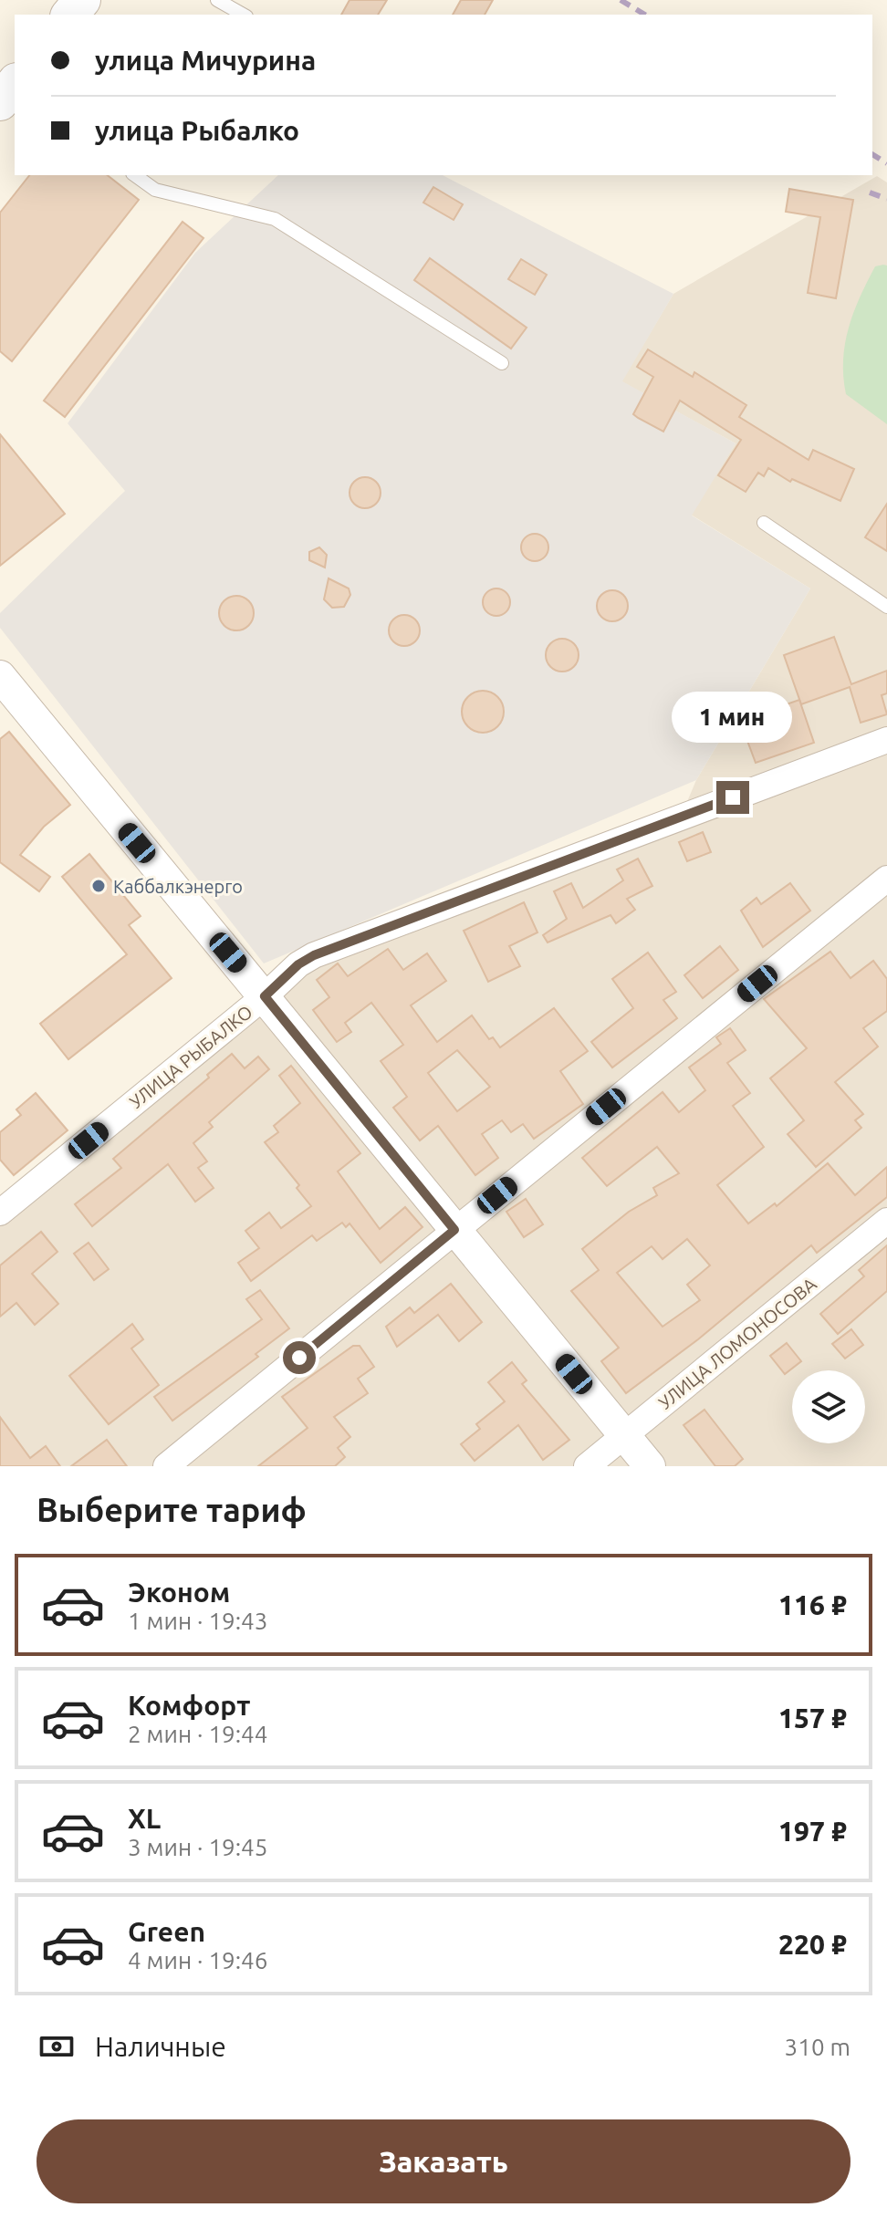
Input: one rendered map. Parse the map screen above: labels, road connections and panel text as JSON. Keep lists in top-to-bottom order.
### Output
{
  "streets": {
    "street": ["УЛИЦА РЫБАЛКО", "УЛИЦА ЛОМОНОСОВА"]
  },
  "places": ["Каббалкэнерго"],
  "page": {
    "banner": ["улица Мичурина", "улица Рыбалко"],
    "bubble": "1 мин",
    "heading": "Выберите тариф",
    "list": [
      {
        "name": "Эконом",
        "note": "1 мин · 19:43",
        "value": "116 ₽"
      },
      {
        "name": "Комфорт",
        "note": "2 мин · 19:44",
        "value": "157 ₽"
      },
      {
        "name": "XL",
        "note": "3 мин · 19:45",
        "value": "197 ₽"
      },
      {
        "name": "Green",
        "note": "4 мин · 19:46",
        "value": "220 ₽"
      }
    ],
    "pay": ["Наличные", "310 m"],
    "buttons": "Заказать"
  }
}
